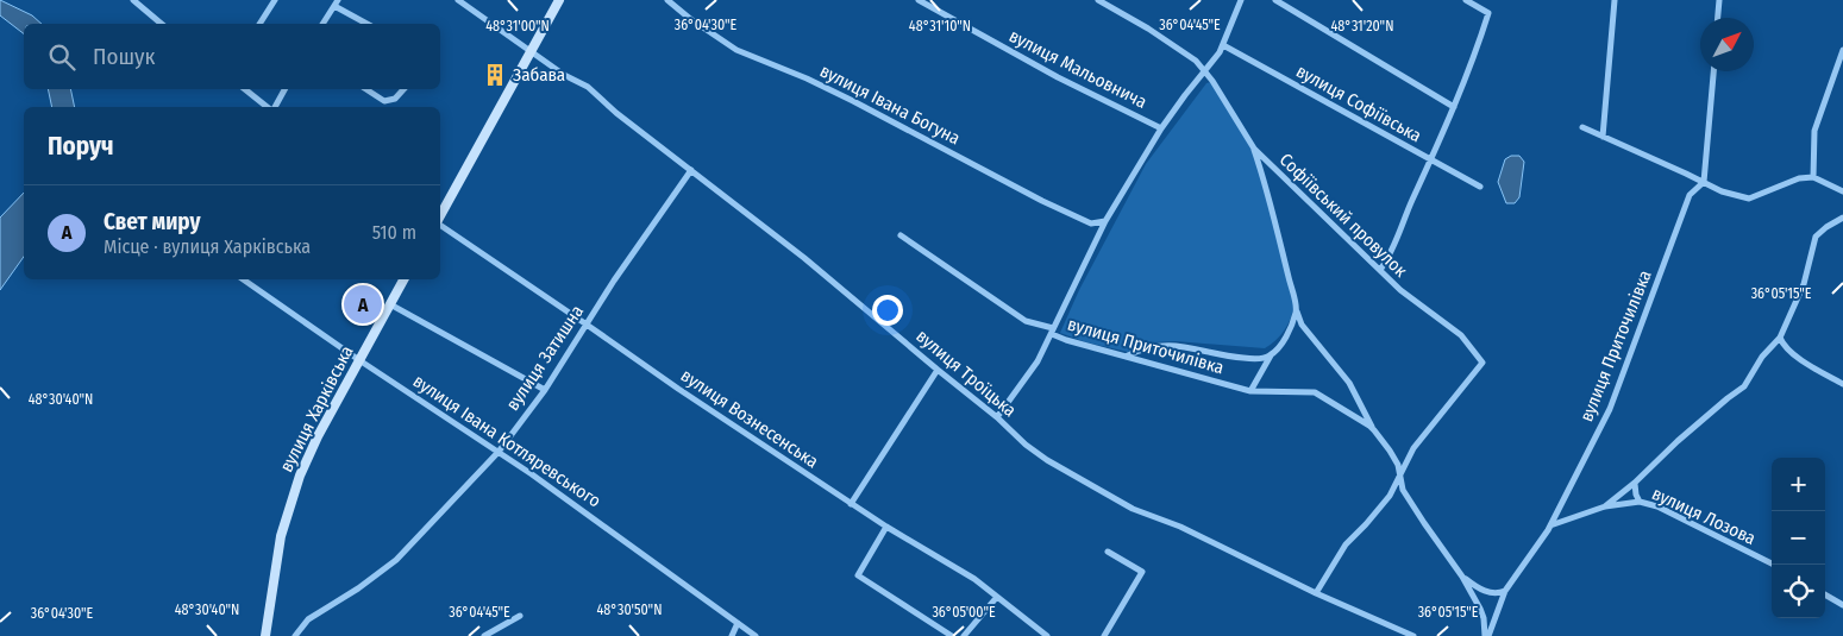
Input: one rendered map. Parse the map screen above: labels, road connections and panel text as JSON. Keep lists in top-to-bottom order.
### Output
{
  "streets": {
    "street": [
      "вулиця Мальовнича",
      "вулиця Софіївська",
      "вулиця Івана Богуна",
      "Софіївський провулок",
      "вулиця Приточилівка",
      "вулиця Затишна",
      "вулиця Троїцька",
      "вулиця Харківська",
      "вулиця Вознесенська",
      "вулиця Івана Котляревського",
      "вулиця Лозова"
    ]
  },
  "crossings": [
    ["Софіївський провулок", "вулиця Приточилівка"],
    ["вулиця Приточилівка", "вулиця Лозова"],
    ["вулиця Затишна", "вулиця Троїцька"],
    ["вулиця Затишна", "вулиця Вознесенська"],
    ["вулиця Затишна", "вулиця Івана Котляревського"],
    ["вулиця Харківська", "вулиця Івана Котляревського"]
  ],
  "places": {
    "building": ["Забава"]
  },
  "north": "top right",
  "page": {
    "search": "Пошук",
    "heading": "Поруч",
    "list": [
      {
        "mark": "A",
        "name": "Свет миру",
        "note": "Місце · вулиця Харківська",
        "value": "510 m"
      }
    ],
    "pins": "A",
    "map_buttons": ["+", "−"]
  },
  "coordinates": [
    "36°04'30\"E",
    "36°04'45\"E",
    "48°31'00\"N",
    "48°31'10\"N",
    "48°31'20\"N",
    "36°05'15\"E",
    "48°30'40\"N",
    "48°30'50\"N",
    "36°05'00\"E"
  ]
}
